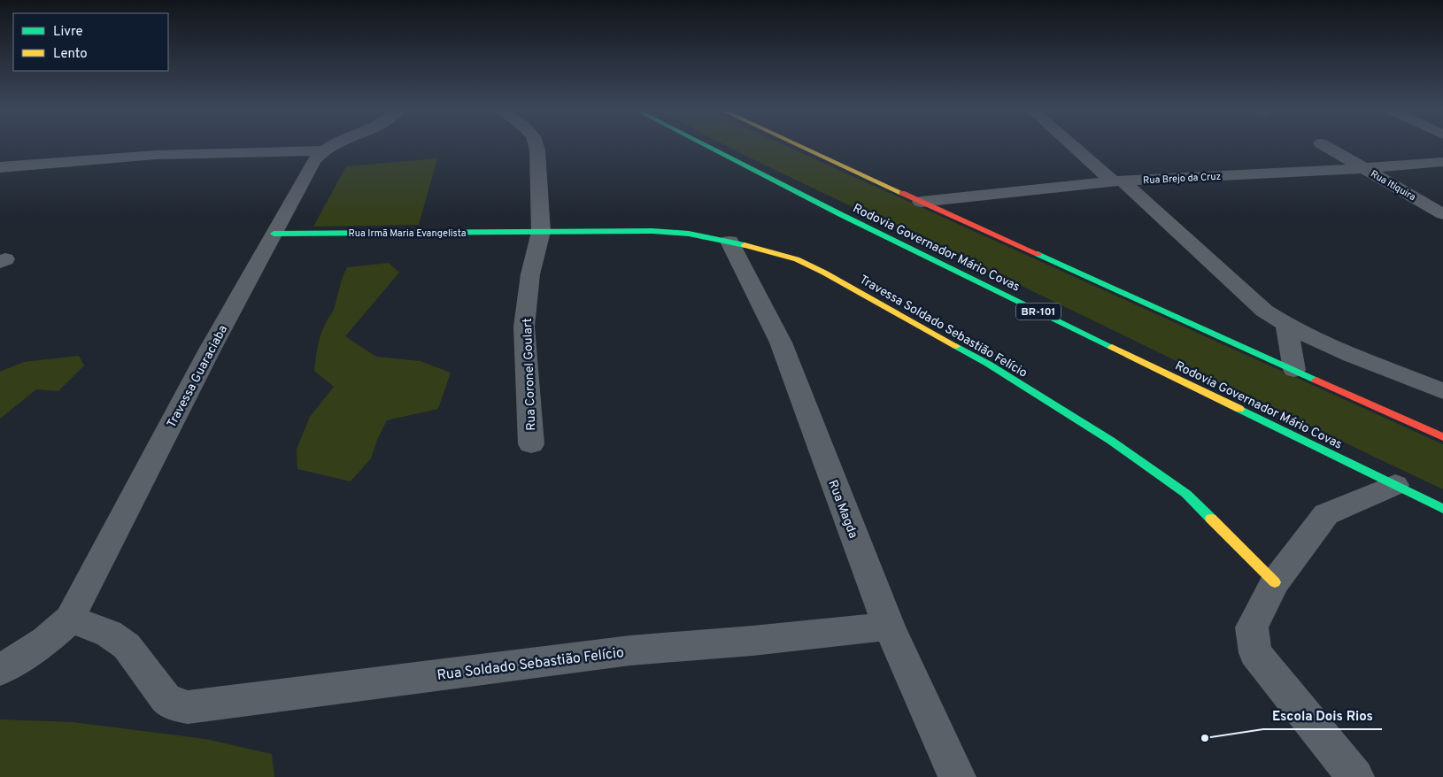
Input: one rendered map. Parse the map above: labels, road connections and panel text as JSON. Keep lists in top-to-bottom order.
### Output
{
  "streets": {
    "main road": [
      "Rua Irmã Maria Evangelista",
      "Rodovia Governador Mário Covas",
      "BR-101",
      "Travessa Soldado Sebastião Felício"
    ],
    "street": [
      "Rua Brejo da Cruz",
      "Rua Itiquira",
      "Rua Coronel Goulart",
      "Travessa Guaraciaba",
      "Rua Magda",
      "Rua Soldado Sebastião Felício"
    ]
  },
  "crossings": [
    ["Rua Brejo da Cruz", "Rua Itiquira"],
    ["Rua Irmã Maria Evangelista", "Travessa Soldado Sebastião Felício"],
    ["Rua Irmã Maria Evangelista", "Rua Coronel Goulart"],
    ["Rua Irmã Maria Evangelista", "Travessa Guaraciaba"],
    ["Travessa Soldado Sebastião Felício", "Rua Coronel Goulart"],
    ["Travessa Soldado Sebastião Felício", "Rua Magda"],
    ["Travessa Guaraciaba", "Rua Soldado Sebastião Felício"],
    ["Rua Magda", "Rua Soldado Sebastião Felício"]
  ],
  "places": ["Escola Dois Rios"],
  "legend": ["Livre", "Lento"]
}
